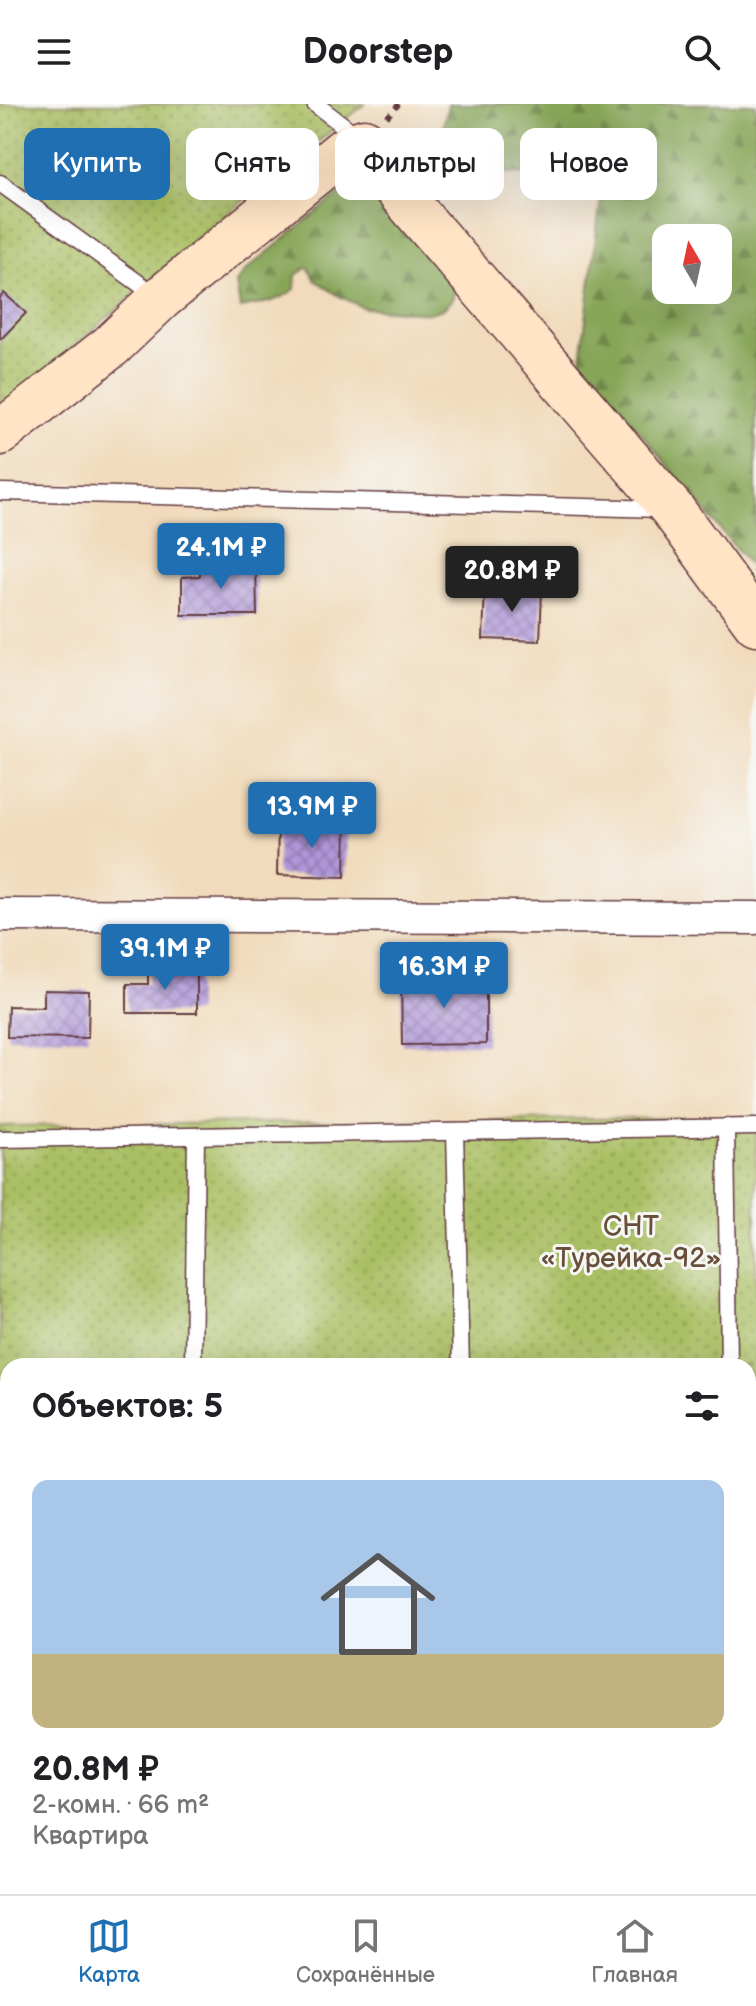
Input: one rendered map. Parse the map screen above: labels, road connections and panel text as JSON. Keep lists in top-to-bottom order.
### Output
{
  "parks": ["СНТ «Турейка-92»"],
  "north": "top",
  "page": {
    "header": "Doorstep",
    "chip": [
      "Купить",
      "Снять",
      "Фильтры",
      "Новое"
    ],
    "price": [
      "24.1M ₽",
      "20.8M ₽",
      "13.9M ₽",
      "39.1M ₽",
      "16.3M ₽"
    ],
    "heading": "Объектов: 5",
    "list": [
      {
        "name": "20.8M ₽",
        "note": "2-комн. · 66 m² · Квартира"
      }
    ],
    "tabs": ["Карта", "Сохранённые", "Главная"]
  }
}
